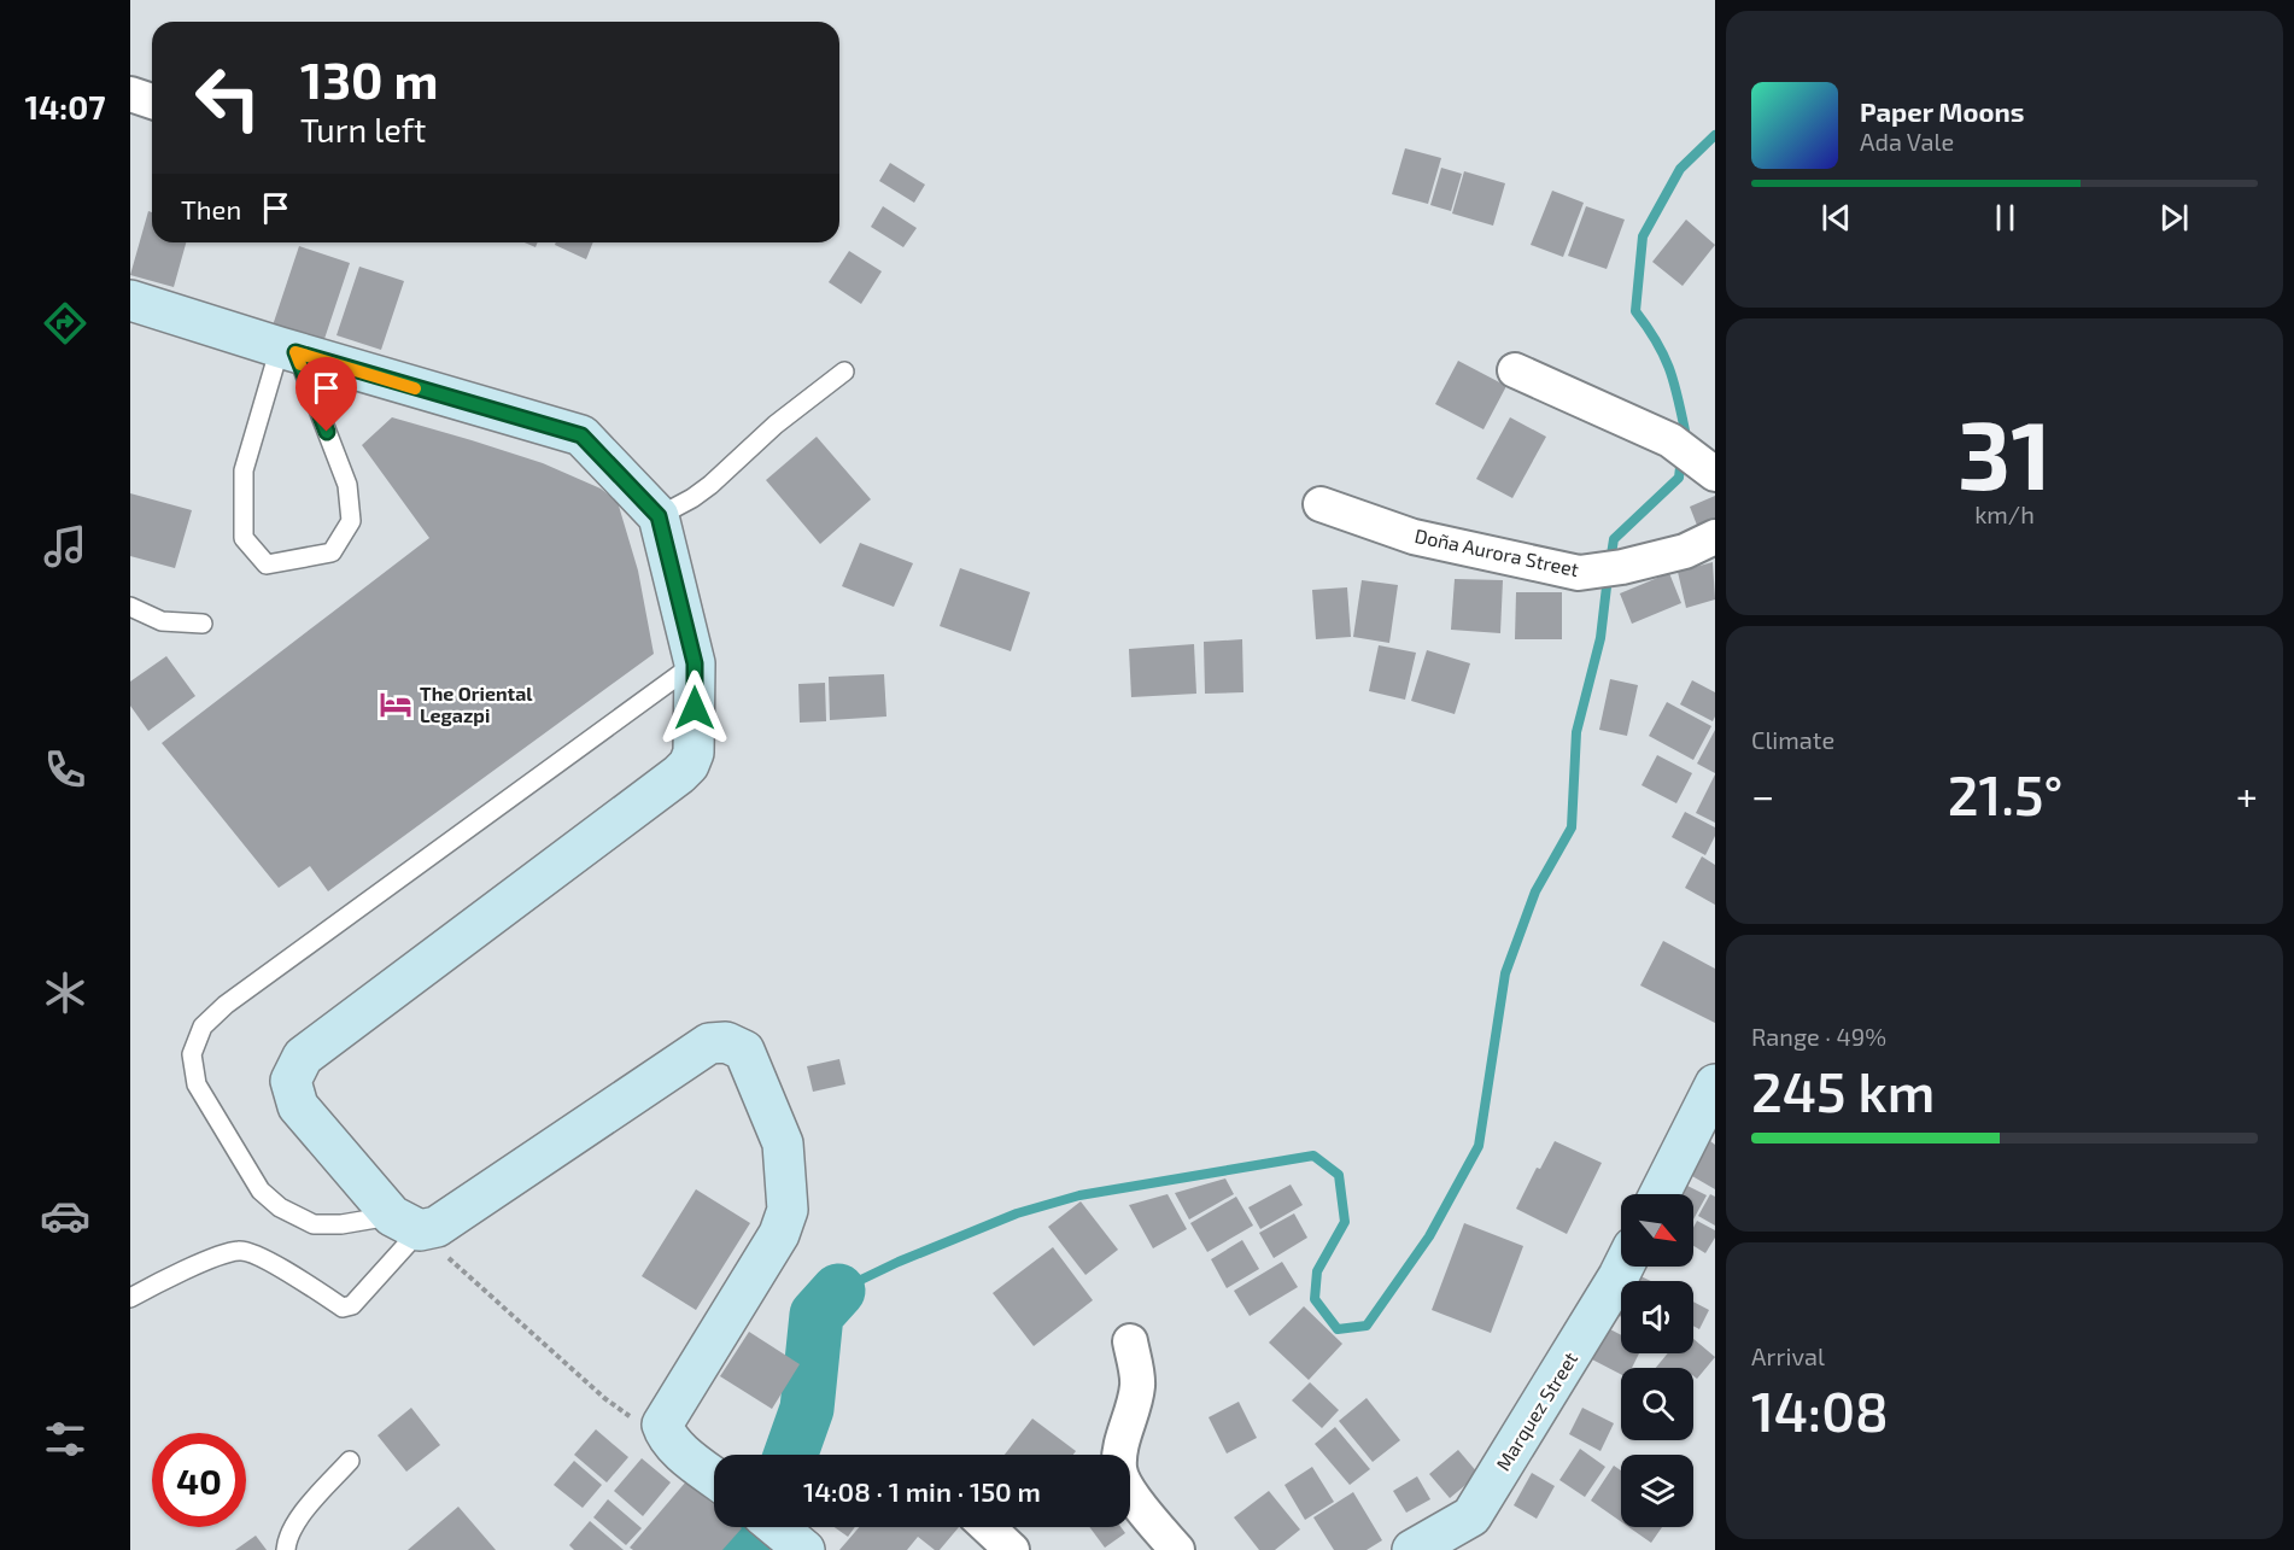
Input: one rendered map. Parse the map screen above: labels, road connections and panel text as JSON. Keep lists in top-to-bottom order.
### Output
{
  "streets": {
    "street": ["Doña Aurora Street", "Marquez Street"]
  },
  "places": {
    "hotel": ["The Oriental Legazpi"]
  },
  "north": "bottom right",
  "page": {
    "tabs": "14:07",
    "turn": ["130 m", "Turn left"],
    "song": ["Paper Moons", "Ada Vale"],
    "then": "Then",
    "tile": [
      ["31", "km/h"],
      "Climate",
      ["Range · 49%", "245 km"],
      ["Arrival", "14:08"]
    ],
    "heat": ["−", "21.5°", "+"],
    "limit": "40",
    "trip": "14:08 · 1 min · 150 m"
  }
}
